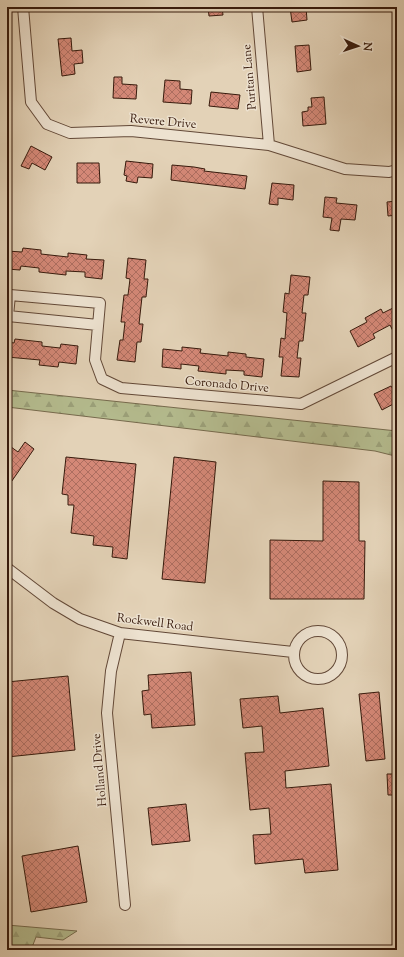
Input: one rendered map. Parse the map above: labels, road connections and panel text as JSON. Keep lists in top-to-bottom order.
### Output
{
  "streets": {
    "street": [
      "Puritan Lane",
      "Revere Drive",
      "Coronado Drive",
      "Rockwell Road",
      "Holland Drive"
    ]
  },
  "crossings": [
    ["Puritan Lane", "Revere Drive"],
    ["Rockwell Road", "Holland Drive"]
  ],
  "north": "right"
}
